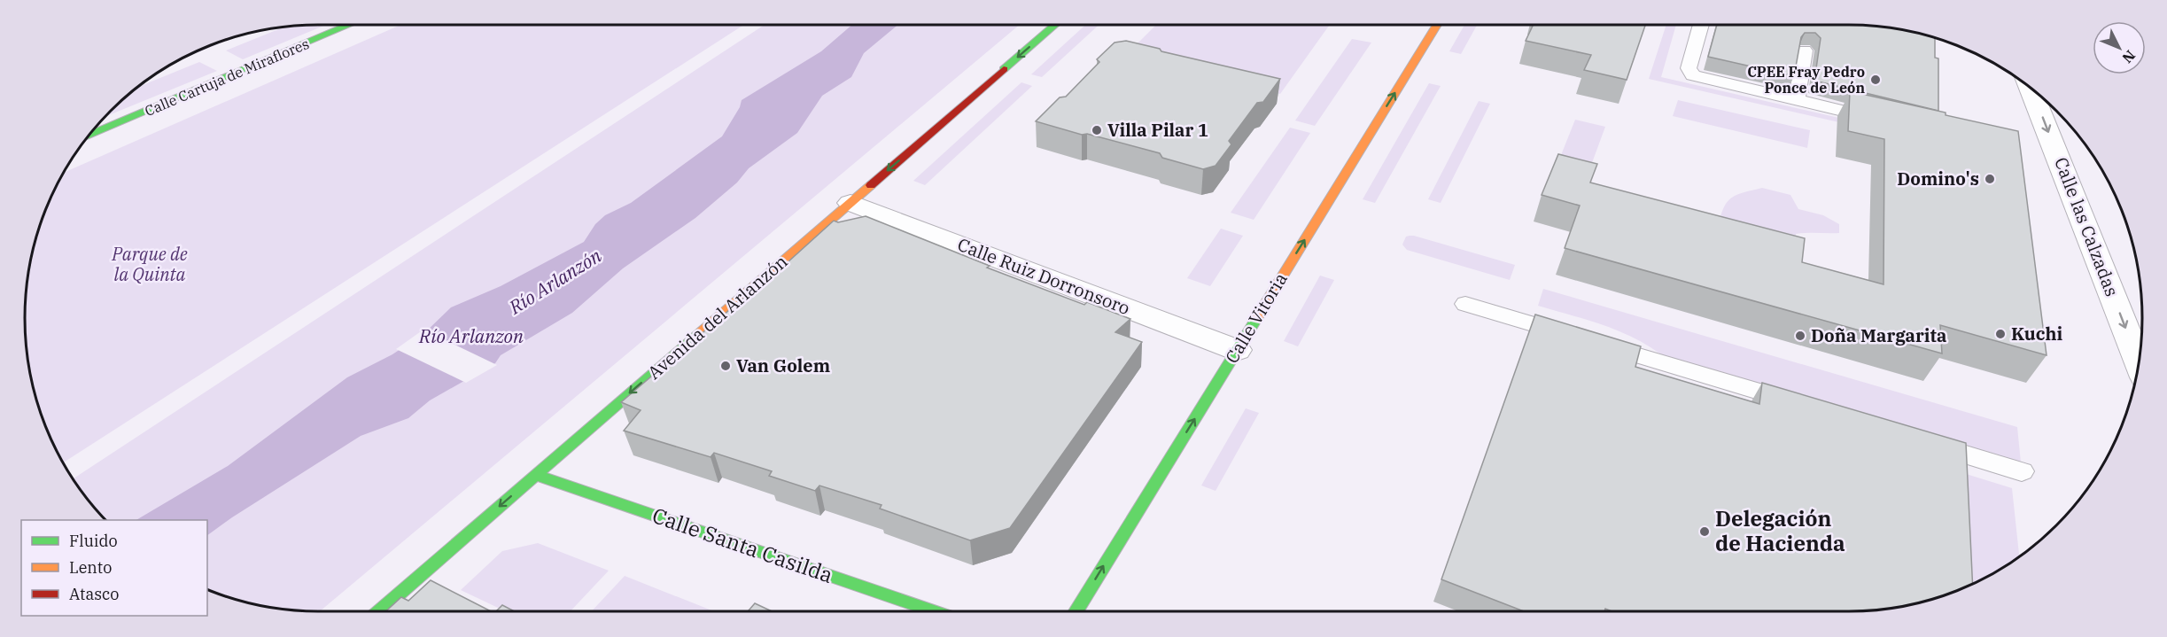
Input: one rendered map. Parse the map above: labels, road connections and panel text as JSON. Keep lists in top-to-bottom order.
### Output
{
  "streets": {
    "main road": [
      "Calle Cartuja de Miraflores",
      "Avenida del Arlanzón",
      "Calle Vitoria",
      "Calle Santa Casilda"
    ],
    "street": ["Calle las Calzadas", "Calle Ruiz Dorronsoro"]
  },
  "crossings": [
    ["Calle Ruiz Dorronsoro", "Avenida del Arlanzón"],
    ["Calle Ruiz Dorronsoro", "Calle Vitoria"],
    ["Avenida del Arlanzón", "Calle Santa Casilda"]
  ],
  "one_way": ["Calle las Calzadas", "Avenida del Arlanzón", "Calle Vitoria"],
  "water": ["Río Arlanzón", "Río Arlanzon"],
  "parks": ["Parque de la Quinta"],
  "places": [
    "CPEE Fray Pedro Ponce de León",
    "Villa Pilar 1",
    "Domino's",
    "Kuchi",
    "Doña Margarita",
    "Van Golem",
    "Delegación de Hacienda"
  ],
  "legend": ["Fluido", "Lento", "Atasco"],
  "north": "bottom right"
}
